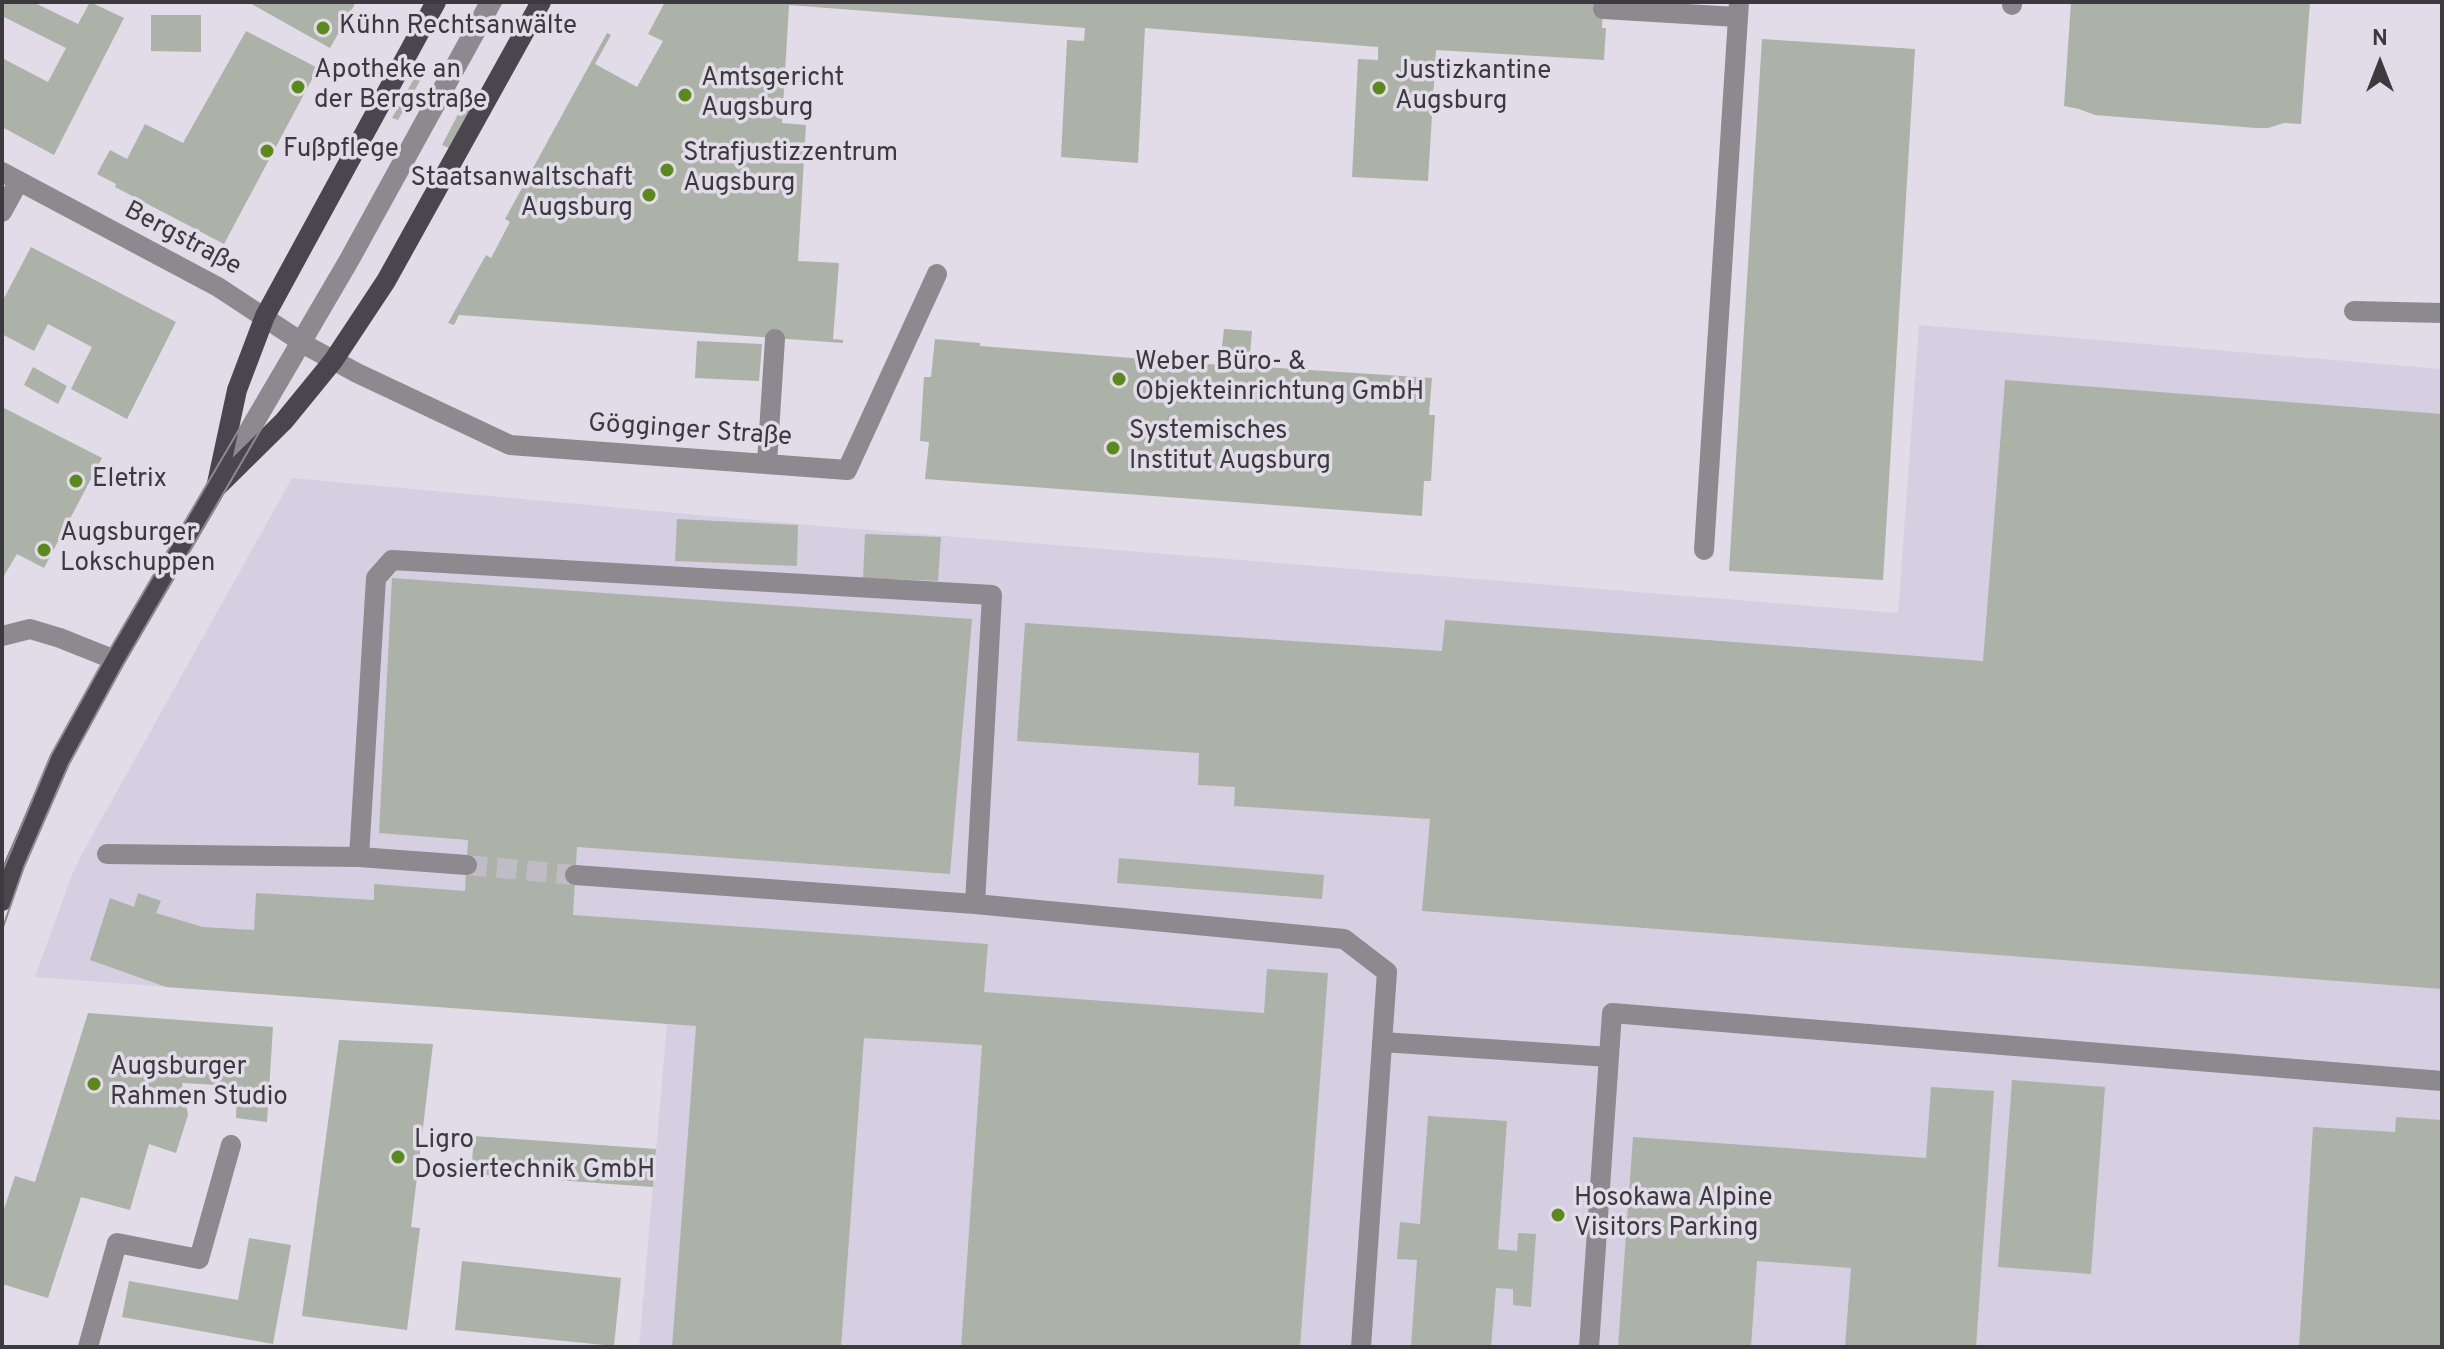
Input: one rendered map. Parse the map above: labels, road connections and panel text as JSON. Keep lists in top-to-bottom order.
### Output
{
  "streets": {
    "street": ["Bergstraße", "Gögginger Straße"]
  },
  "crossings": [
    ["Bergstraße", "Gögginger Straße"]
  ],
  "places": [
    "Kühn Rechtsanwälte",
    "Apotheke an der Bergstraße",
    "Justizkantine Augsburg",
    "Amtsgericht Augsburg",
    "Fußpflege",
    "Strafjustizzentrum Augsburg",
    "Staatsanwaltschaft Augsburg",
    "Weber Büro- & Objekteinrichtung GmbH",
    "Systemisches Institut Augsburg",
    "Eletrix",
    "Augsburger Lokschuppen",
    "Augsburger Rahmen Studio",
    "Ligro Dosiertechnik GmbH",
    "Hosokawa Alpine Visitors Parking"
  ],
  "north": "top"
}
